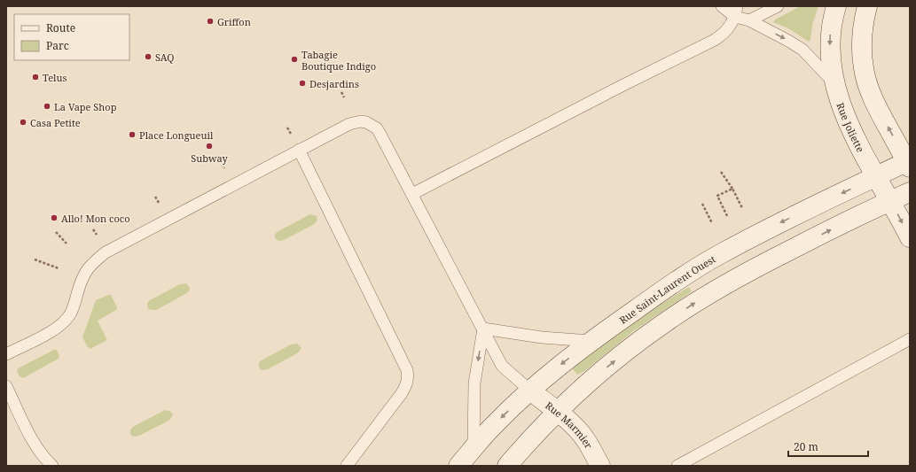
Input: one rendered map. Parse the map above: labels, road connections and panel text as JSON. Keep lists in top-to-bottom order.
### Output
{
  "streets": {
    "street": ["Rue Joliette", "Rue Saint-Laurent Ouest", "Rue Marmier"]
  },
  "crossings": [
    ["Rue Joliette", "Rue Saint-Laurent Ouest"],
    ["Rue Saint-Laurent Ouest", "Rue Marmier"]
  ],
  "places": [
    "Griffon",
    "SAQ",
    "Tabagie Boutique Indigo",
    "Telus",
    "Desjardins",
    "La Vape Shop",
    "Casa Petite",
    "Place Longueuil",
    "Subway",
    "Allo! Mon coco"
  ],
  "legend": ["Route", "Parc"],
  "scale_bar": "20 m"
}
